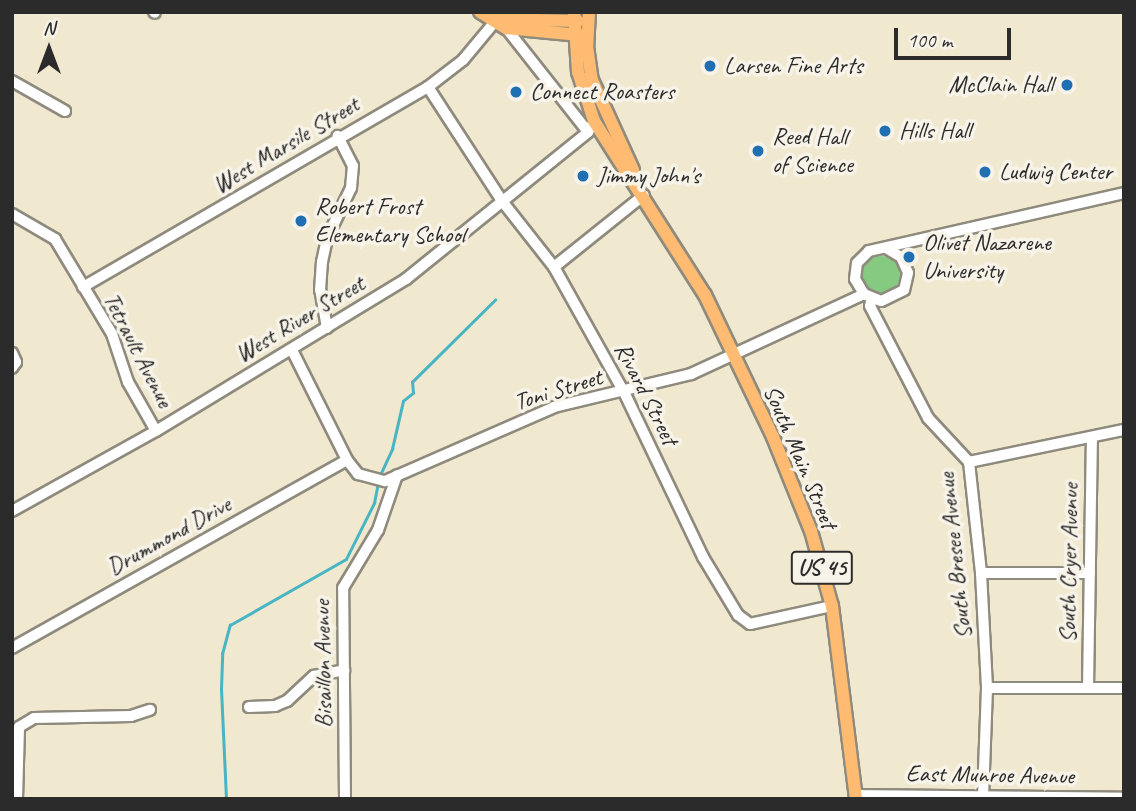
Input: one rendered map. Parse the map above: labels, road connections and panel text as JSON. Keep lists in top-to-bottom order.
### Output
{
  "streets": {
    "main road": ["South Main Street", "US 45"],
    "street": [
      "West Marsile Street",
      "West River Street",
      "Tetrault Avenue",
      "Toni Street",
      "Rivard Street",
      "Drummond Drive",
      "South Bresee Avenue",
      "South Cryer Avenue",
      "Bisaillon Avenue",
      "East Munroe Avenue"
    ]
  },
  "crossings": [
    ["West Marsile Street", "Tetrault Avenue"],
    ["West Marsile Street", "Rivard Street"],
    ["West River Street", "Tetrault Avenue"],
    ["West River Street", "Rivard Street"],
    ["West River Street", "South Main Street"],
    ["Toni Street", "Rivard Street"],
    ["Toni Street", "South Main Street"],
    ["Toni Street", "South Bresee Avenue"],
    ["Toni Street", "Bisaillon Avenue"],
    ["Rivard Street", "South Main Street"],
    ["South Main Street", "US 45"],
    ["South Main Street", "East Munroe Avenue"],
    ["South Bresee Avenue", "East Munroe Avenue"]
  ],
  "places": [
    "Larsen Fine Arts",
    "McClain Hall",
    "Connect Roasters",
    "Hills Hall",
    "Reed Hall of Science",
    "Ludwig Center",
    "Jimmy John's",
    "Robert Frost Elementary School",
    "Olivet Nazarene University"
  ],
  "scale_bar": "100 m",
  "north": "top"
}
